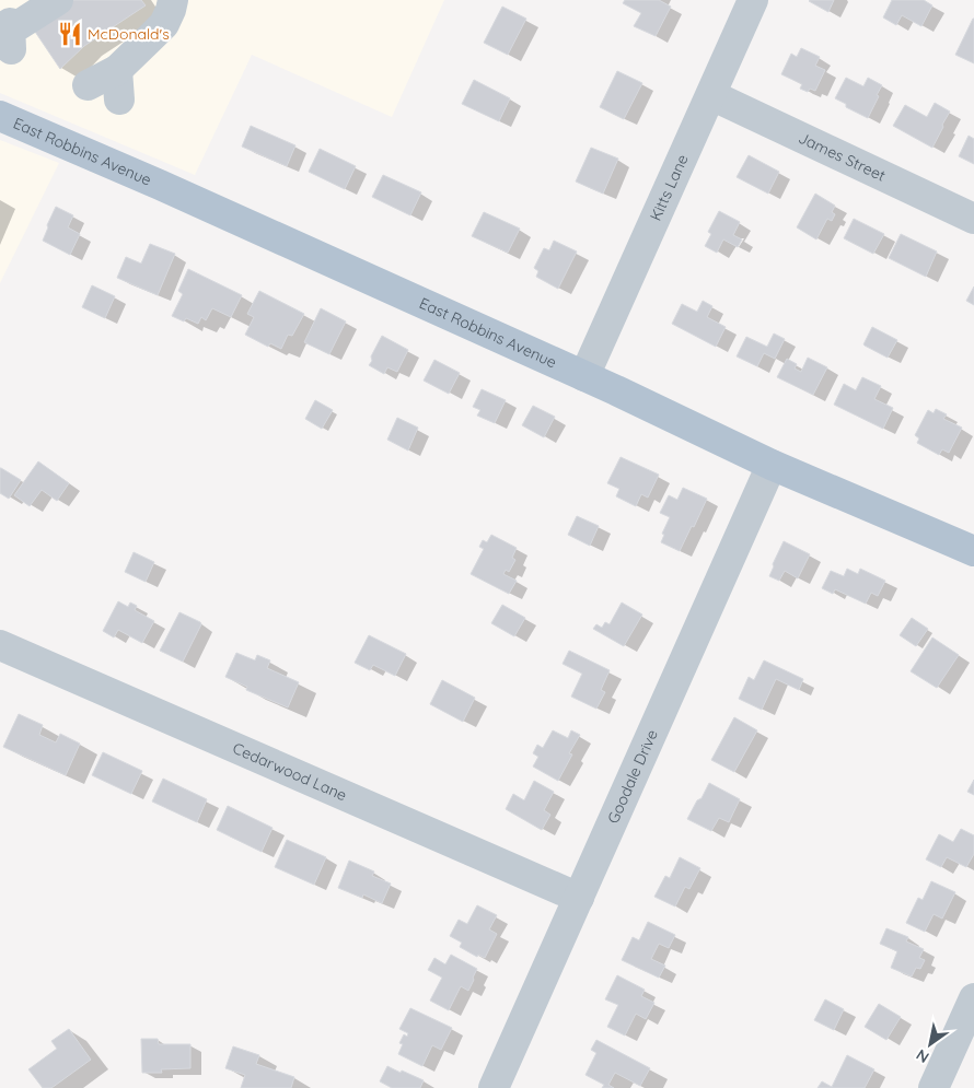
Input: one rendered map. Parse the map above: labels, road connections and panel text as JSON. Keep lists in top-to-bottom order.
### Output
{
  "streets": {
    "main road": ["East Robbins Avenue"],
    "street": [
      "James Street",
      "Kitts Lane",
      "Cedarwood Lane",
      "Goodale Drive"
    ]
  },
  "crossings": [
    ["East Robbins Avenue", "Kitts Lane"],
    ["East Robbins Avenue", "Goodale Drive"],
    ["James Street", "Kitts Lane"],
    ["Cedarwood Lane", "Goodale Drive"]
  ],
  "places": {
    "restaurant": ["McDonald's"]
  },
  "north": "bottom left"
}
